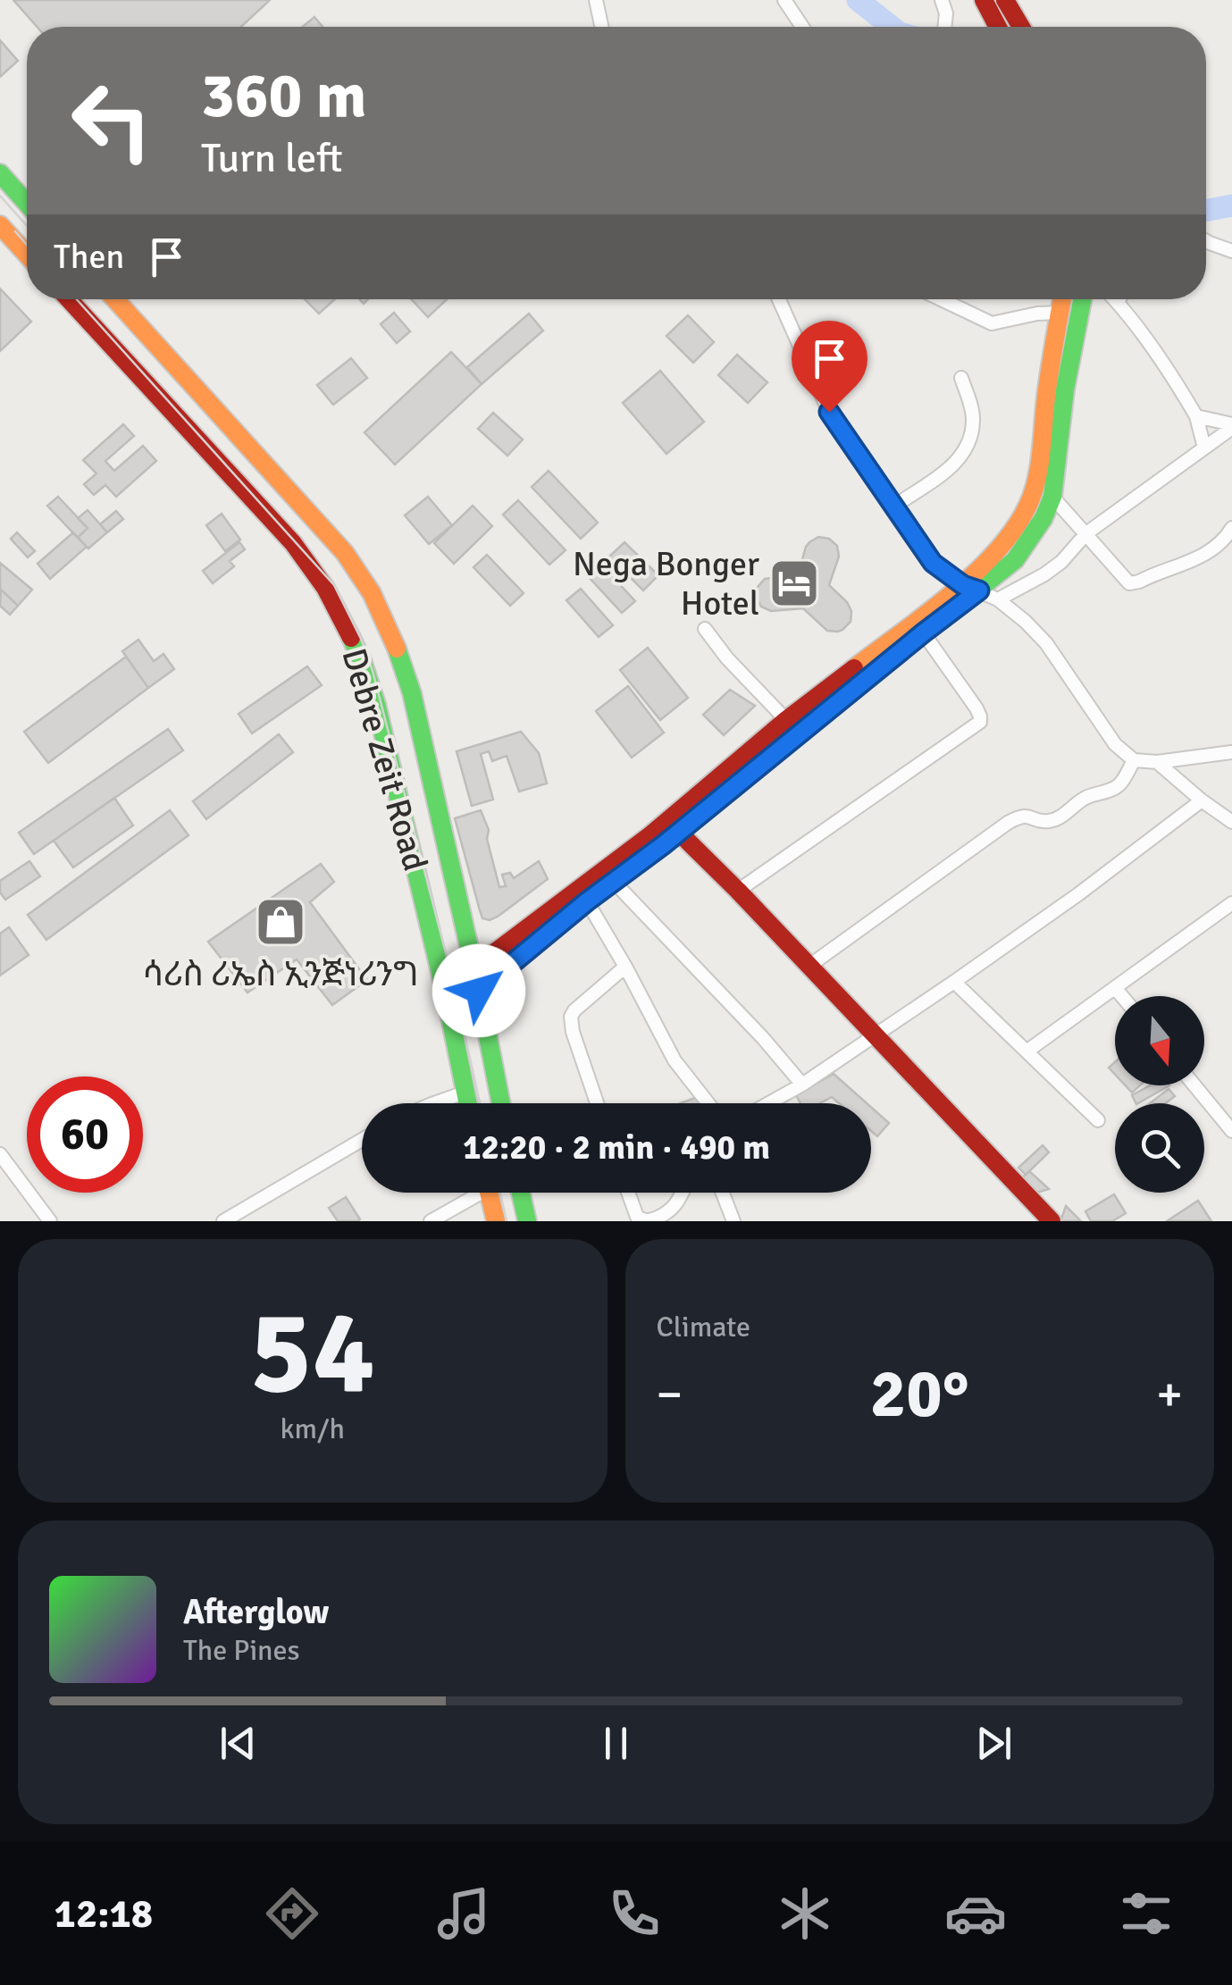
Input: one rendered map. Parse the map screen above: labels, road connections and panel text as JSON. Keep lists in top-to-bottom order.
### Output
{
  "streets": {
    "main road": ["Debre Zeit Road"]
  },
  "places": {
    "hotel": ["Nega Bonger Hotel"],
    "shop": ["ሳሪስ ሪኤስ ኢንጅነሪንግ"]
  },
  "north": "bottom",
  "page": {
    "turn": ["360 m", "Turn left"],
    "then": "Then",
    "limit": "60",
    "trip": "12:20 · 2 min · 490 m",
    "tile": [
      ["54", "km/h"],
      "Climate"
    ],
    "heat": ["−", "20°", "+"],
    "song": ["Afterglow", "The Pines"],
    "tabs": "12:18"
  }
}
